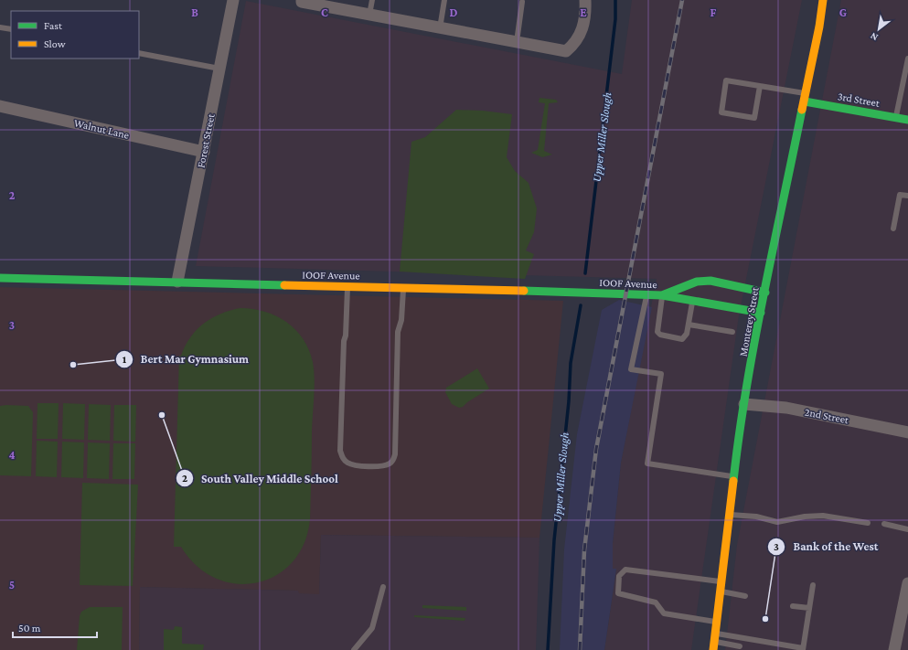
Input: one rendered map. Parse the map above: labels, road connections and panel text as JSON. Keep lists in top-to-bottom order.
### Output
{
  "streets": {
    "street": [
      "3rd Street",
      "Walnut Lane",
      "Forest Street",
      "IOOF Avenue",
      "Monterey Street",
      "2nd Street"
    ]
  },
  "crossings": [
    ["3rd Street", "Monterey Street"],
    ["Walnut Lane", "Forest Street"],
    ["Forest Street", "IOOF Avenue"],
    ["IOOF Avenue", "Monterey Street"],
    ["Monterey Street", "2nd Street"]
  ],
  "water": ["Upper Miller Slough"],
  "places": ["Bert Mar Gymnasium", "South Valley Middle School", "Bank of the West"],
  "legend": ["Fast", "Slow"],
  "scale_bar": "50 m",
  "north": "bottom left",
  "grid": {
    "columns": [
      "B",
      "C",
      "D",
      "E",
      "F",
      "G"
    ],
    "rows": [
      "2",
      "3",
      "4",
      "5"
    ]
  }
}
